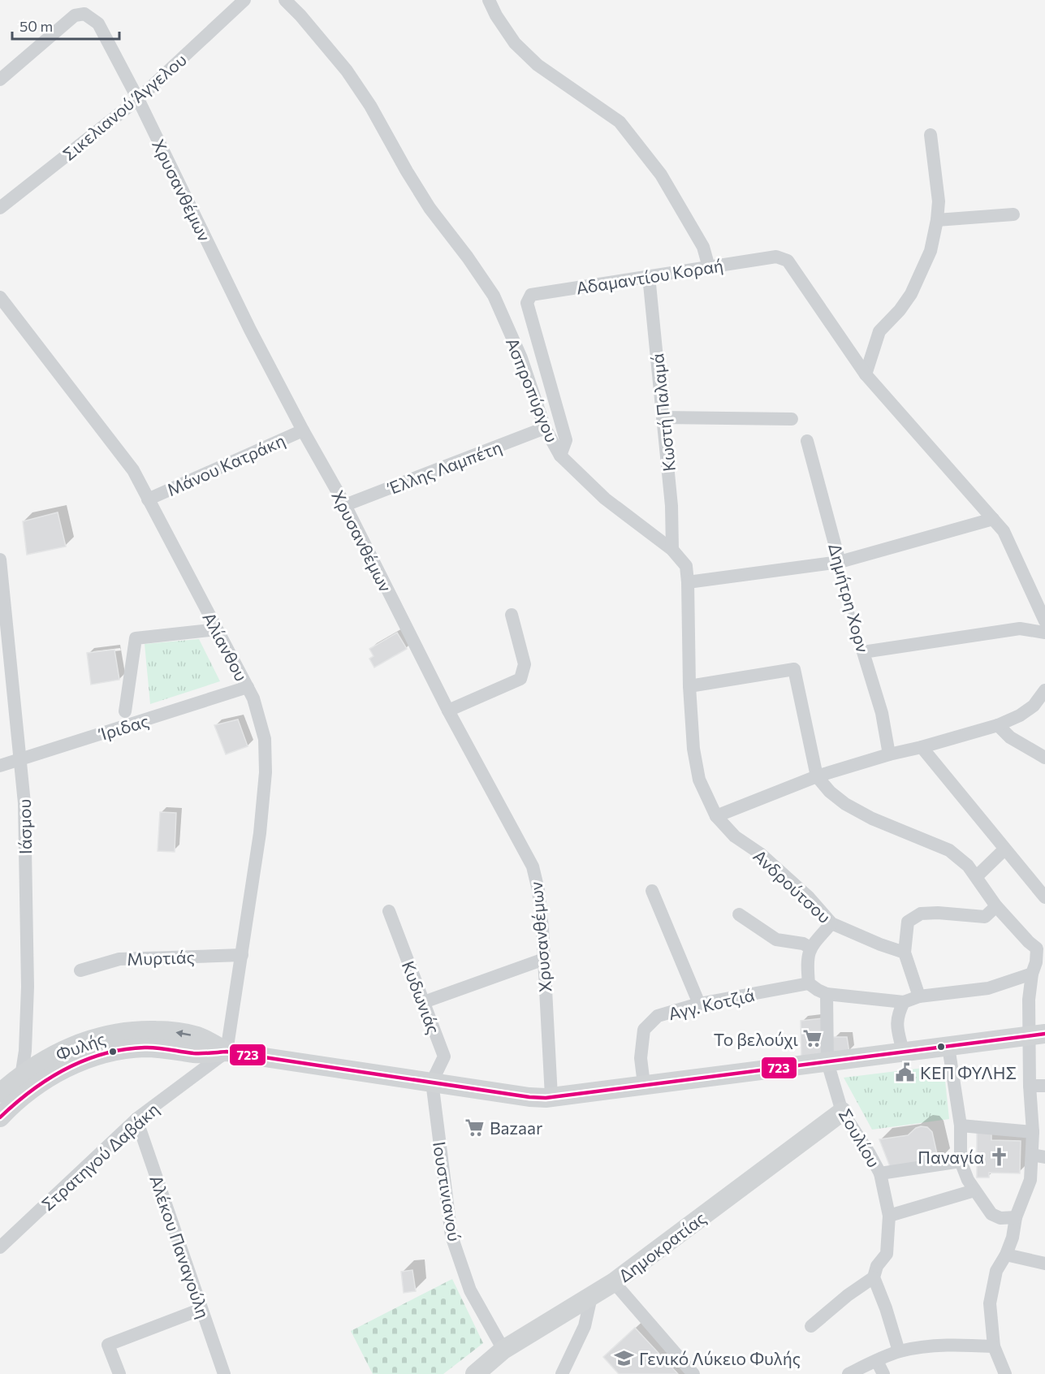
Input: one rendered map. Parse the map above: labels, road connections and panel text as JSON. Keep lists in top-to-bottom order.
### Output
{
  "streets": {
    "main road": ["Φυλής", "Δημοκρατίας"],
    "street": [
      "Σικελιανού Άγγελου",
      "Χρυσανθέμων",
      "Αδαμαντίου Κοραή",
      "Ασπροπύργου",
      "Κωστή Παλαμά",
      "Μάνου Κατράκη",
      "Έλλης Λαμπέτη",
      "Δημήτρη Χορν",
      "Αλίανθου",
      "Ίριδας",
      "Ιάσμου",
      "Ανδρούτσου",
      "Μυρτιάς",
      "Κυδωνιάς",
      "Αγγ. Κοτζιά",
      "Σουλίου",
      "Στρατηγού Δαβάκη",
      "Ιουστινιανού",
      "Αλέκου Παναγούλη"
    ]
  },
  "crossings": [
    ["Σικελιανού Άγγελου", "Χρυσανθέμων"],
    ["Χρυσανθέμων", "Μάνου Κατράκη"],
    ["Χρυσανθέμων", "Έλλης Λαμπέτη"],
    ["Χρυσανθέμων", "Φυλής"],
    ["Αδαμαντίου Κοραή", "Ασπροπύργου"],
    ["Αδαμαντίου Κοραή", "Κωστή Παλαμά"],
    ["Ασπροπύργου", "Κωστή Παλαμά"],
    ["Ασπροπύργου", "Έλλης Λαμπέτη"],
    ["Ασπροπύργου", "Ανδρούτσου"],
    ["Μάνου Κατράκη", "Αλίανθου"],
    ["Αλίανθου", "Ίριδας"],
    ["Αλίανθου", "Μυρτιάς"],
    ["Αλίανθου", "Φυλής"],
    ["Αλίανθου", "Στρατηγού Δαβάκη"],
    ["Ίριδας", "Ιάσμου"],
    ["Ιάσμου", "Φυλής"],
    ["Κυδωνιάς", "Φυλής"],
    ["Κυδωνιάς", "Ιουστινιανού"],
    ["Αγγ. Κοτζιά", "Φυλής"],
    ["Φυλής", "Σουλίου"],
    ["Φυλής", "Στρατηγού Δαβάκη"],
    ["Φυλής", "Ιουστινιανού"],
    ["Σουλίου", "Δημοκρατίας"],
    ["Στρατηγού Δαβάκη", "Αλέκου Παναγούλη"],
    ["Ιουστινιανού", "Δημοκρατίας"]
  ],
  "places": {
    "supermarket": ["Το βελούχι", "Bazaar"],
    "public building": ["ΚΕΠ ΦΥΛΗΣ"],
    "church": ["Παναγία"],
    "school or university": ["Γενικό Λύκειο Φυλής"]
  },
  "lines": ["transit line 723"],
  "scale_bar": "50 m"
}
